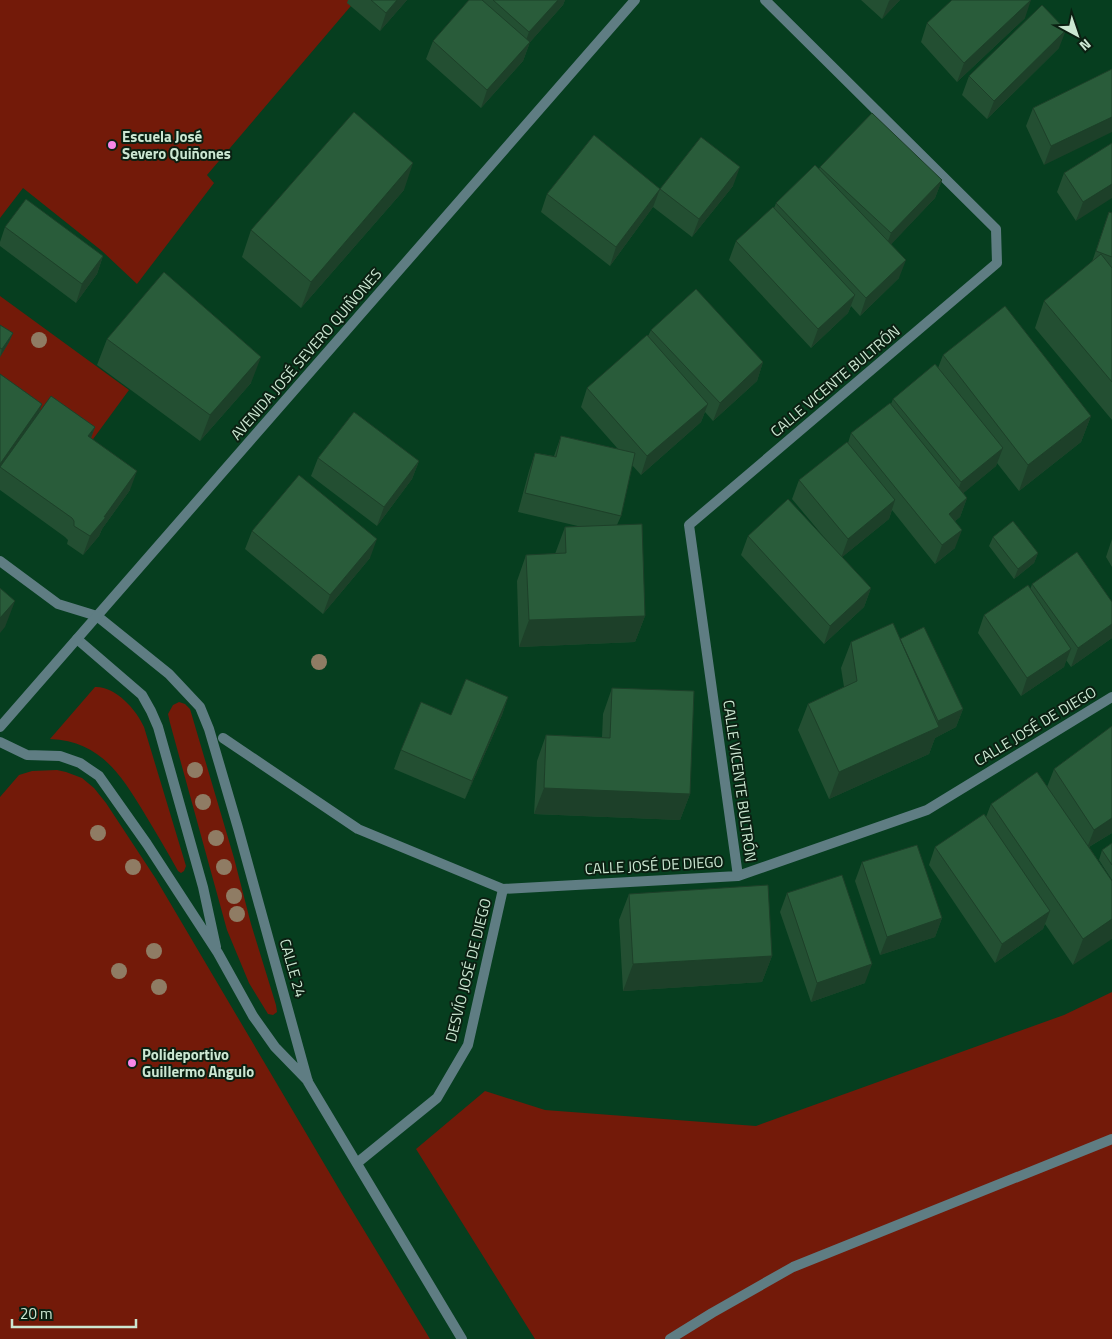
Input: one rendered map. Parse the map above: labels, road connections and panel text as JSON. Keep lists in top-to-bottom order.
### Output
{
  "streets": {
    "street": [
      "AVENIDA JOSÉ SEVERO QUIÑONES",
      "CALLE VICENTE BULTRÓN",
      "CALLE JOSÉ DE DIEGO",
      "CALLE 24",
      "DESVÍO JOSÉ DE DIEGO"
    ]
  },
  "crossings": [
    ["AVENIDA JOSÉ SEVERO QUIÑONES", "CALLE 24"],
    ["CALLE VICENTE BULTRÓN", "CALLE JOSÉ DE DIEGO"],
    ["CALLE JOSÉ DE DIEGO", "DESVÍO JOSÉ DE DIEGO"],
    ["CALLE 24", "DESVÍO JOSÉ DE DIEGO"]
  ],
  "places": ["Escuela José Severo Quiñones", "Polideportivo Guillermo Angulo"],
  "scale_bar": "20 m",
  "north": "bottom right"
}
